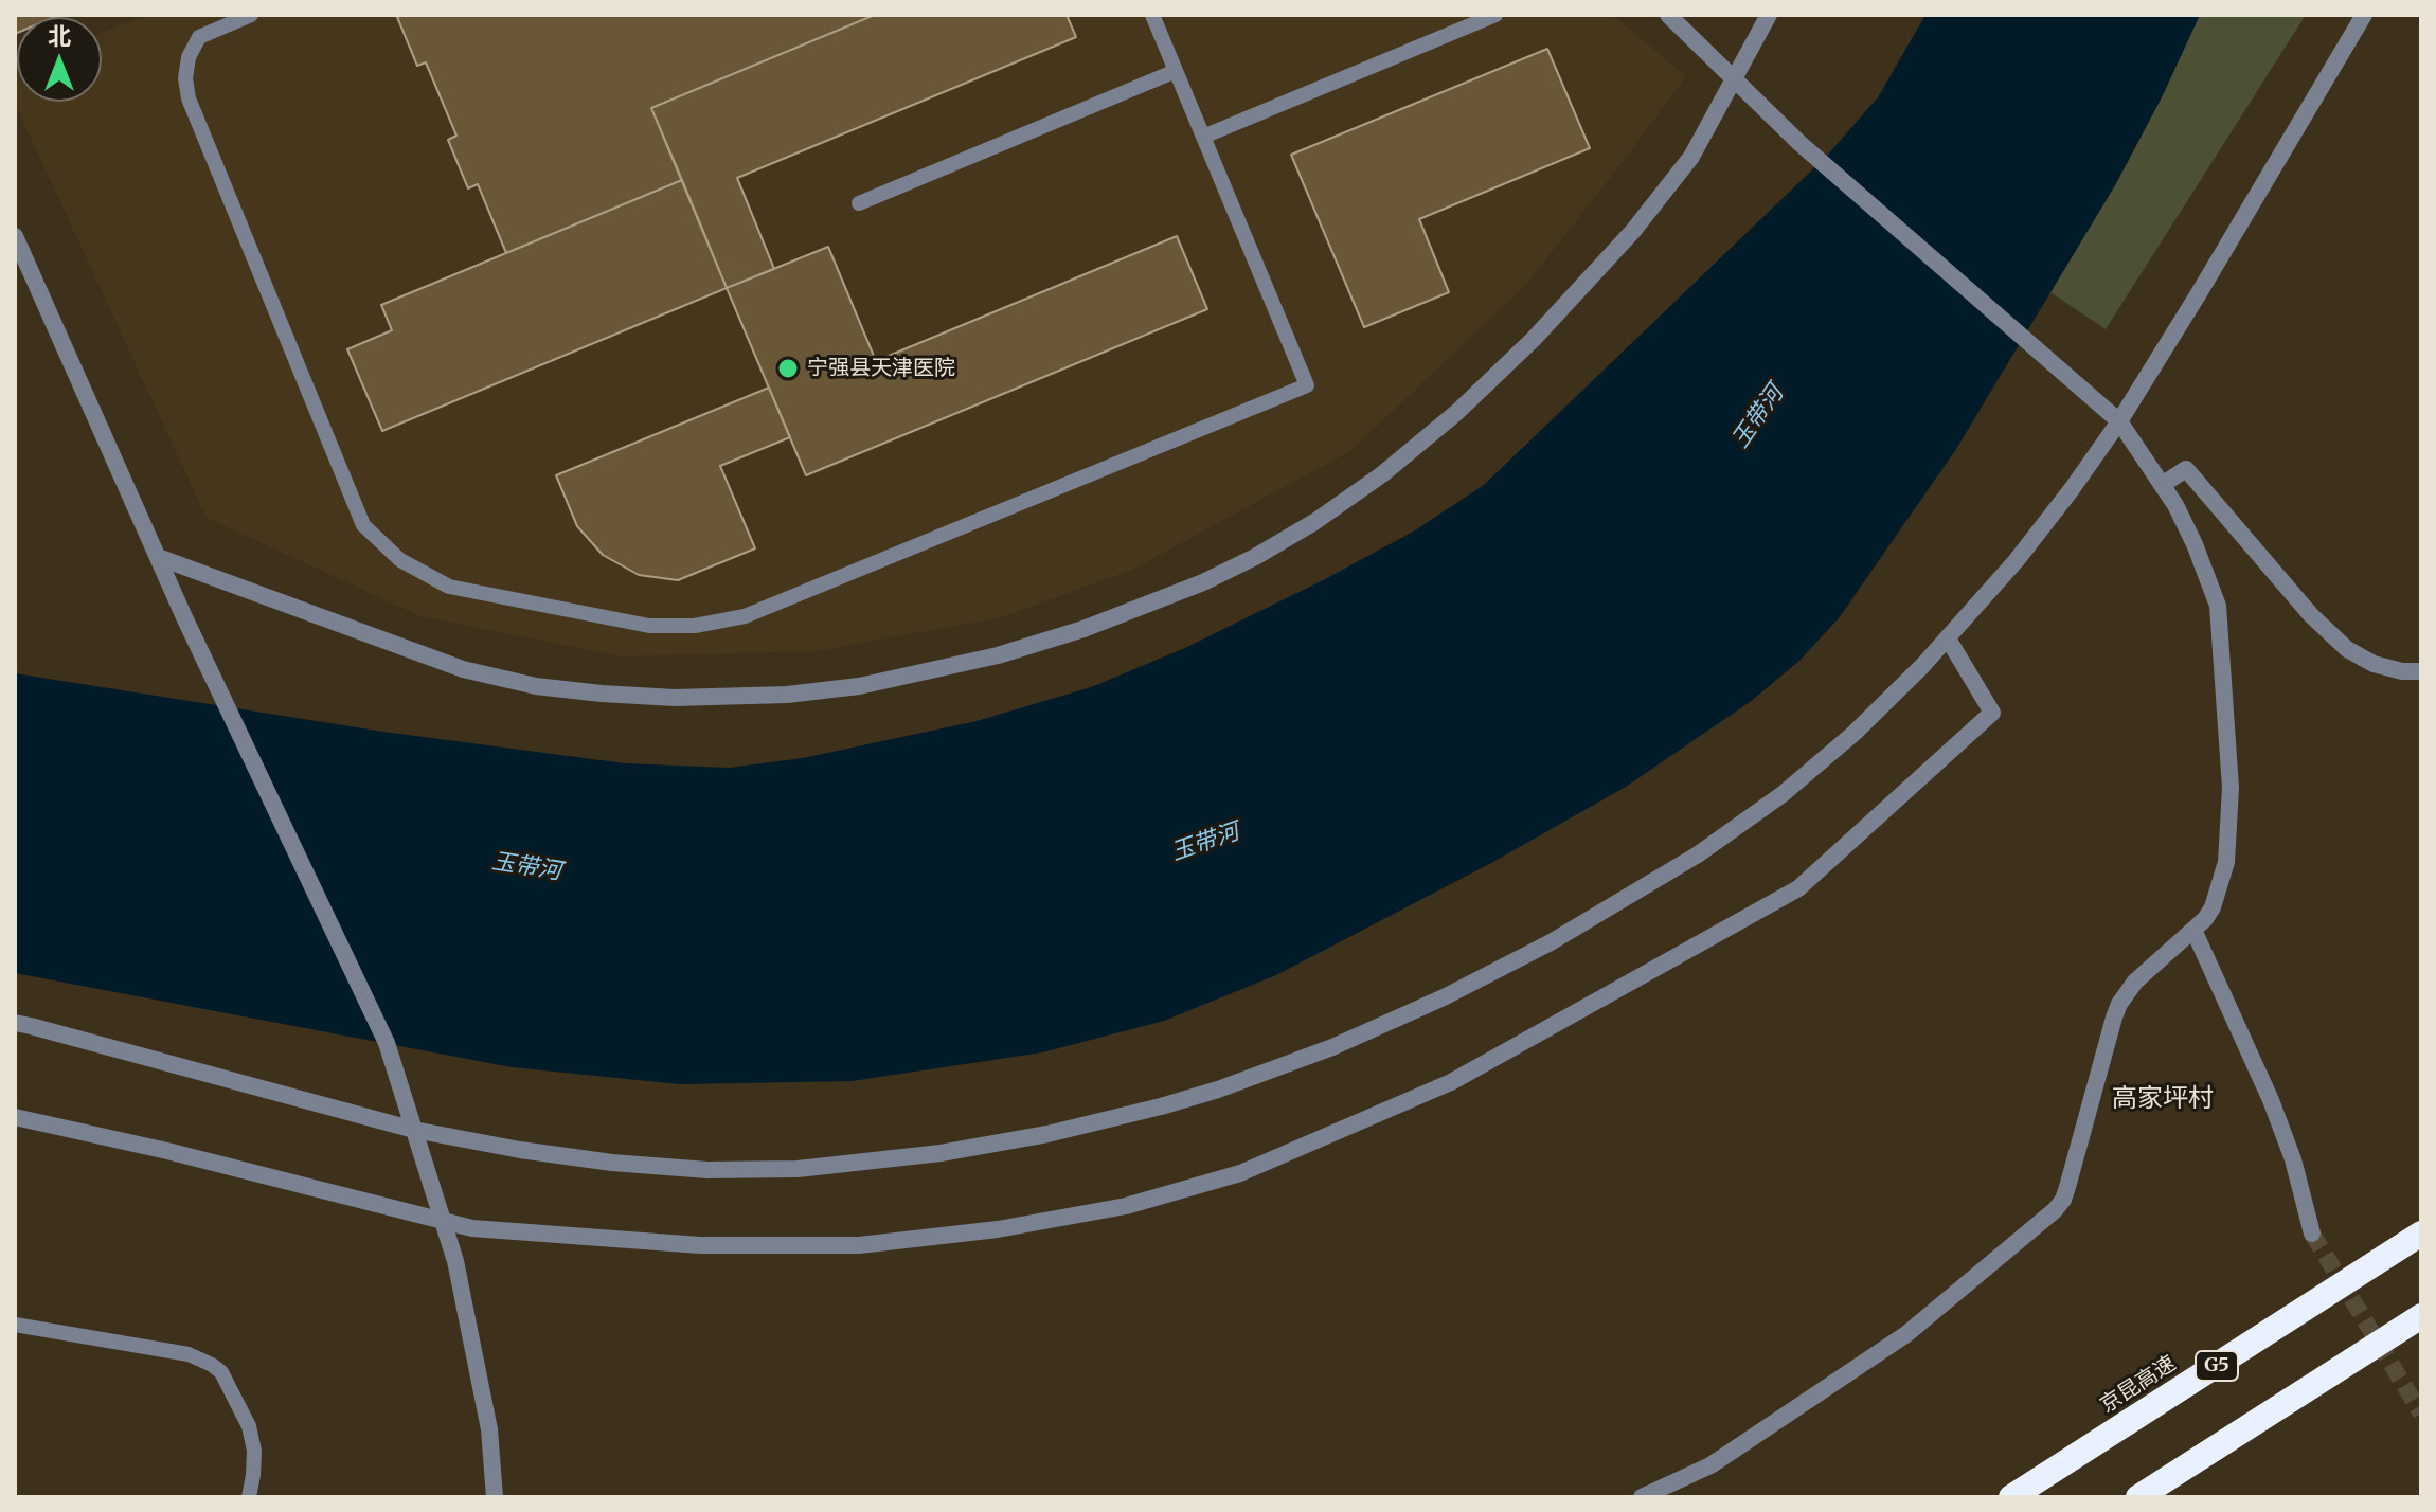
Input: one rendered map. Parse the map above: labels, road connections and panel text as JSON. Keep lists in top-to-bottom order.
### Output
{
  "streets": {
    "highway": ["G5", "京昆高速"]
  },
  "districts": ["高家坪村"],
  "water": ["玉带河"],
  "places": ["宁强县天津医院"],
  "north": "top"
}
